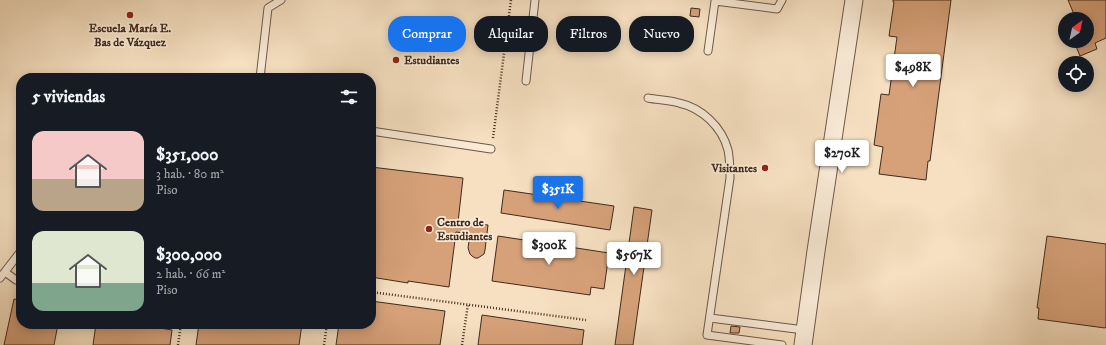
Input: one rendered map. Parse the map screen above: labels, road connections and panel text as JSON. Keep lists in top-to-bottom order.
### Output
{
  "places": [
    "Escuela María E. Bas de Vázquez",
    "Estudiantes",
    "Visitantes",
    "Centro de Estudiantes"
  ],
  "north": "top right",
  "page": {
    "chip": [
      "Comprar",
      "Alquilar",
      "Filtros",
      "Nuevo"
    ],
    "price": [
      "$498K",
      "$270K",
      "$351K",
      "$300K",
      "$567K"
    ],
    "heading": "5 viviendas",
    "list": [
      {
        "name": "$351,000",
        "note": "3 hab. · 80 m² · Piso"
      },
      {
        "name": "$300,000",
        "note": "2 hab. · 66 m² · Piso"
      }
    ]
  }
}
